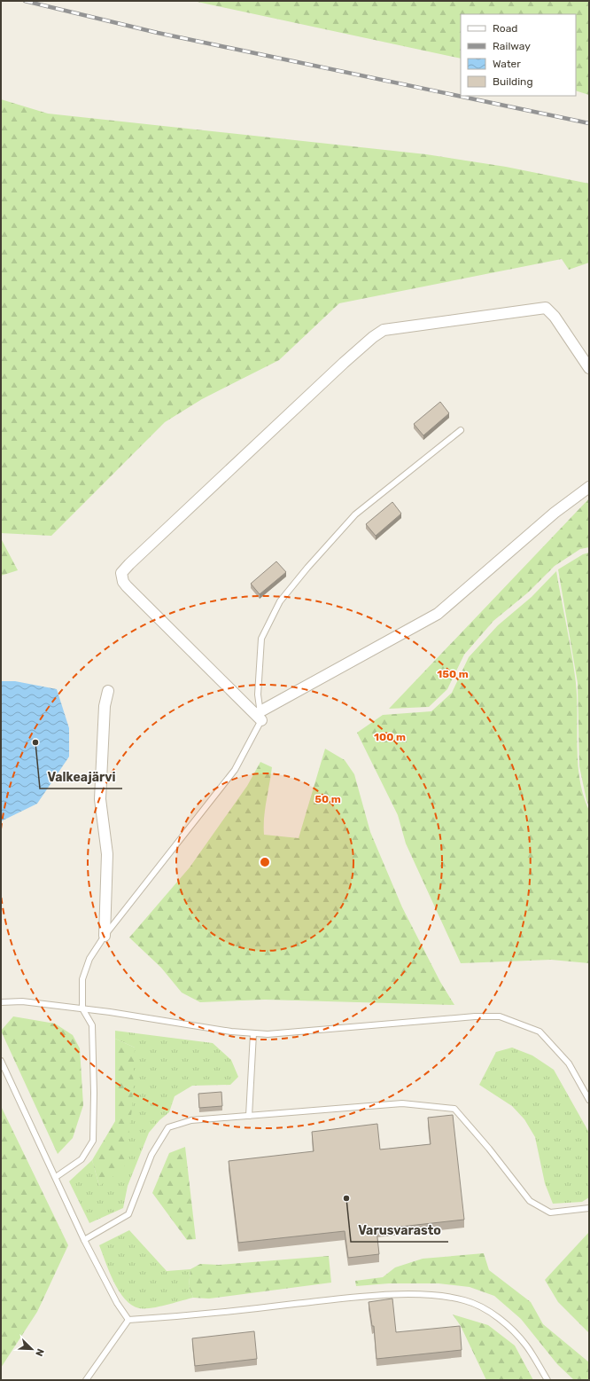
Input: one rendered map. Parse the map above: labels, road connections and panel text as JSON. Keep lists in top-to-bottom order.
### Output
{
  "places": ["Valkeajärvi", "Varusvarasto"],
  "legend": [
    "Road",
    "Railway",
    "Water",
    "Building"
  ],
  "north": "bottom right",
  "rings": ["150 m", "100 m", "50 m"]
}
